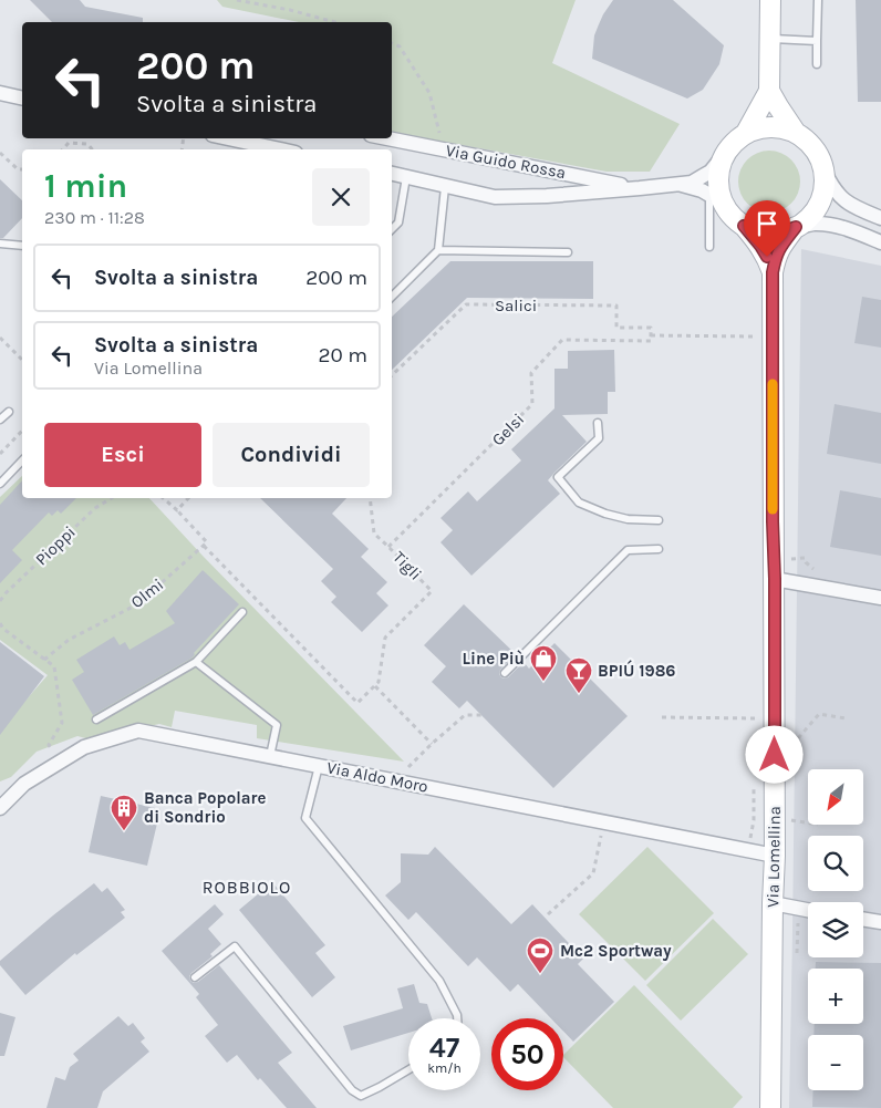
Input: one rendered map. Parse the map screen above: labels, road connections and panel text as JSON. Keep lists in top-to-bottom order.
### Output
{
  "streets": {
    "main road": ["Via Lomellina"],
    "street": ["Via Guido Rossa", "Via Aldo Moro"],
    "path": [
      "Salici",
      "Gelsi",
      "Pioppi",
      "Tigli",
      "Olmi"
    ]
  },
  "crossings": [
    ["Via Guido Rossa", "Via Lomellina"],
    ["Salici", "Gelsi"],
    ["Gelsi", "Tigli"],
    ["Via Aldo Moro", "Via Lomellina"]
  ],
  "districts": ["ROBBIOLO"],
  "places": {
    "shop": ["Line Più"],
    "bar": ["BPIÚ 1986"],
    "building": ["Banca Popolare di Sondrio"],
    "sports": ["Mc2 Sportway"]
  },
  "north": "bottom left",
  "page": {
    "turn": ["200 m", "Svolta a sinistra"],
    "heading": ["1 min", "230 m · 11:28"],
    "list": [
      {
        "name": "Svolta a sinistra",
        "value": "200 m"
      },
      {
        "name": "Svolta a sinistra",
        "note": "Via Lomellina",
        "value": "20 m"
      }
    ],
    "buttons": ["Esci", "Condividi"],
    "map_buttons": ["+", "−"],
    "speed": "47 km/h",
    "limit": "50"
  }
}
